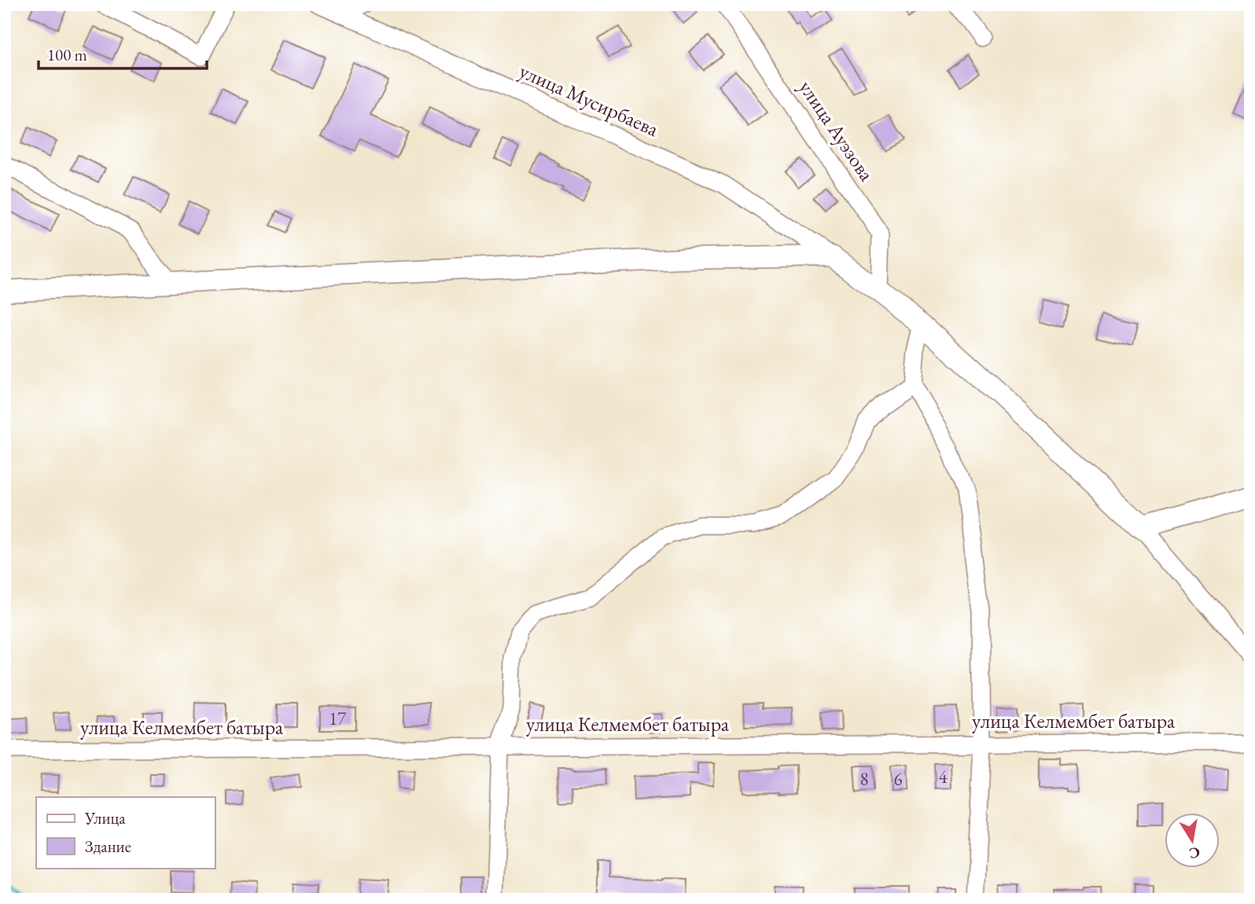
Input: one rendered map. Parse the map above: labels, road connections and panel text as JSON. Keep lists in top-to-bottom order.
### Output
{
  "streets": {
    "street": ["улица Мусирбаева", "улица Ауэзова", "улица Келмембет батыра"]
  },
  "house_numbers": [
    "17",
    "4",
    "8",
    "6"
  ],
  "legend": ["Улица", "Здание"],
  "scale_bar": "100 m",
  "north": "bottom"
}
